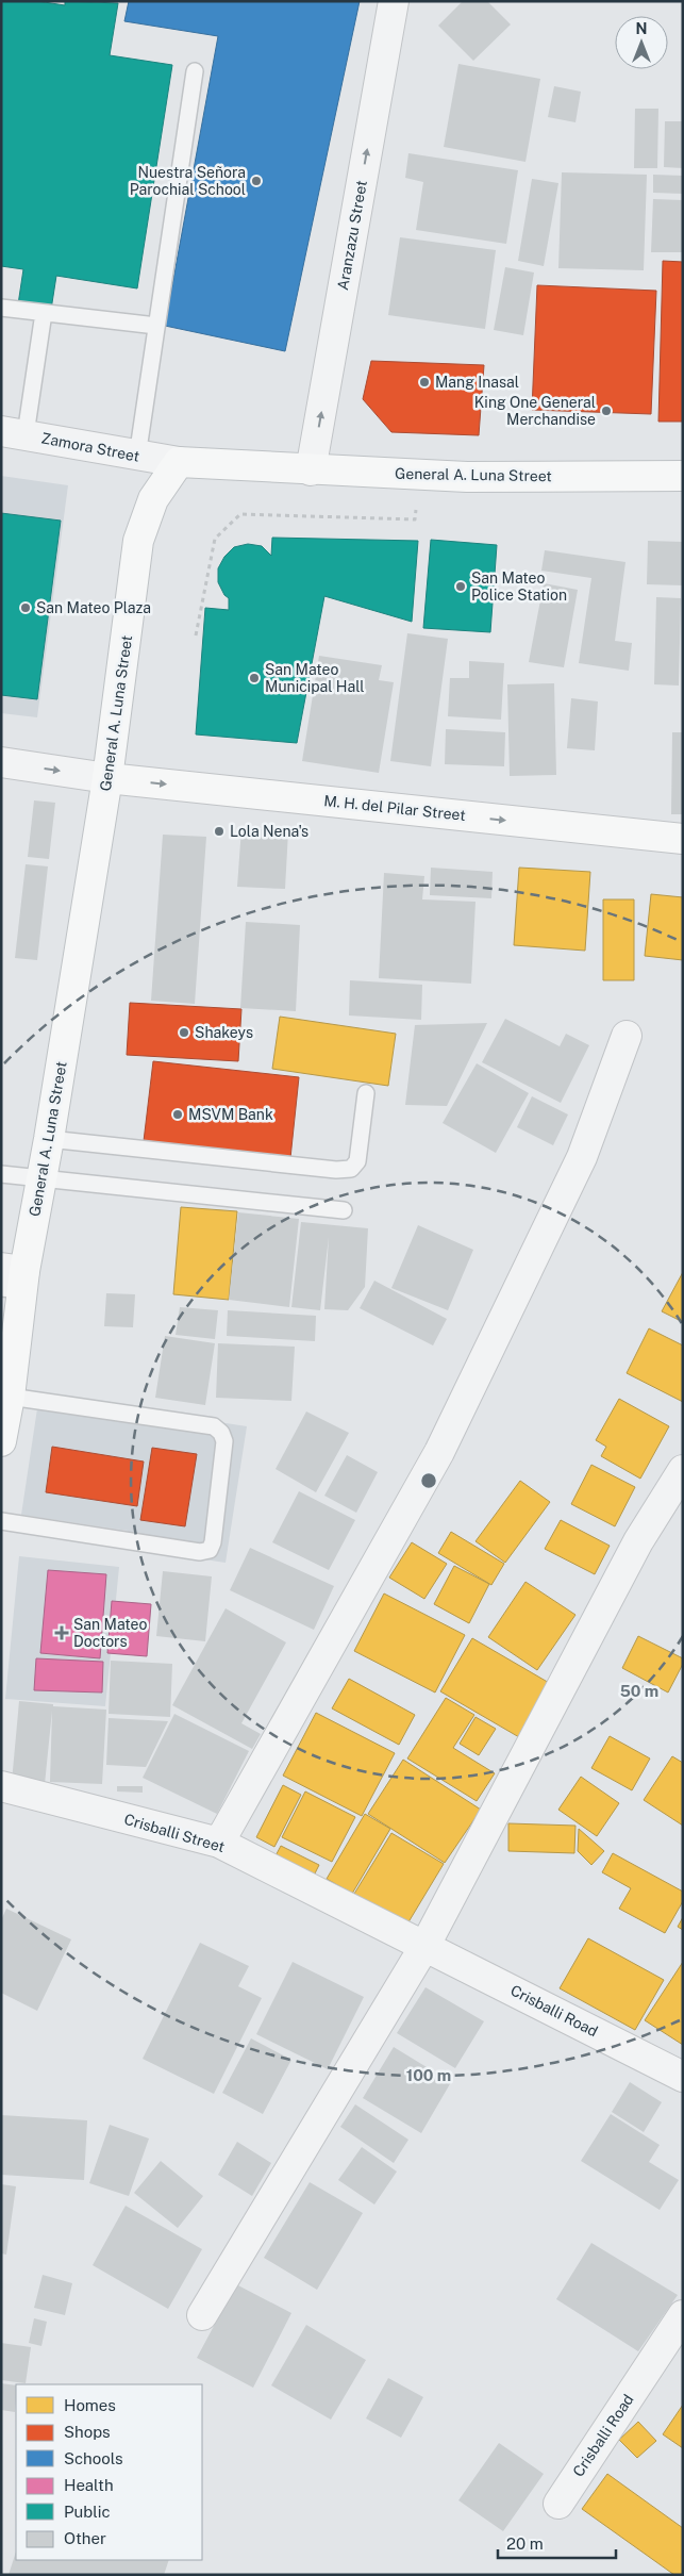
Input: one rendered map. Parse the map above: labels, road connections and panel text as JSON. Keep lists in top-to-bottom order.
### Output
{
  "streets": {
    "main road": ["General A. Luna Street", "M. H. del Pilar Street"],
    "street": [
      "Aranzazu Street",
      "Zamora Street",
      "Crisballi Street",
      "Crisballi Road"
    ]
  },
  "crossings": [
    ["Aranzazu Street", "General A. Luna Street"],
    ["Zamora Street", "General A. Luna Street"],
    ["General A. Luna Street", "M. H. del Pilar Street"],
    ["Crisballi Street", "Crisballi Road"]
  ],
  "one_way": ["Aranzazu Street", "M. H. del Pilar Street"],
  "places": {
    "other": [
      "Nuestra Señora Parochial School",
      "Mang Inasal",
      "King One General Merchandise",
      "San Mateo Police Station",
      "San Mateo Plaza",
      "San Mateo Municipal Hall",
      "Lola Nena's",
      "Shakeys",
      "MSVM Bank"
    ],
    "health": ["San Mateo Doctors"]
  },
  "legend": [
    "Homes",
    "Shops",
    "Schools",
    "Health",
    "Public",
    "Other"
  ],
  "scale_bar": "20 m",
  "north": "top",
  "rings": ["50 m", "100 m"]
}
